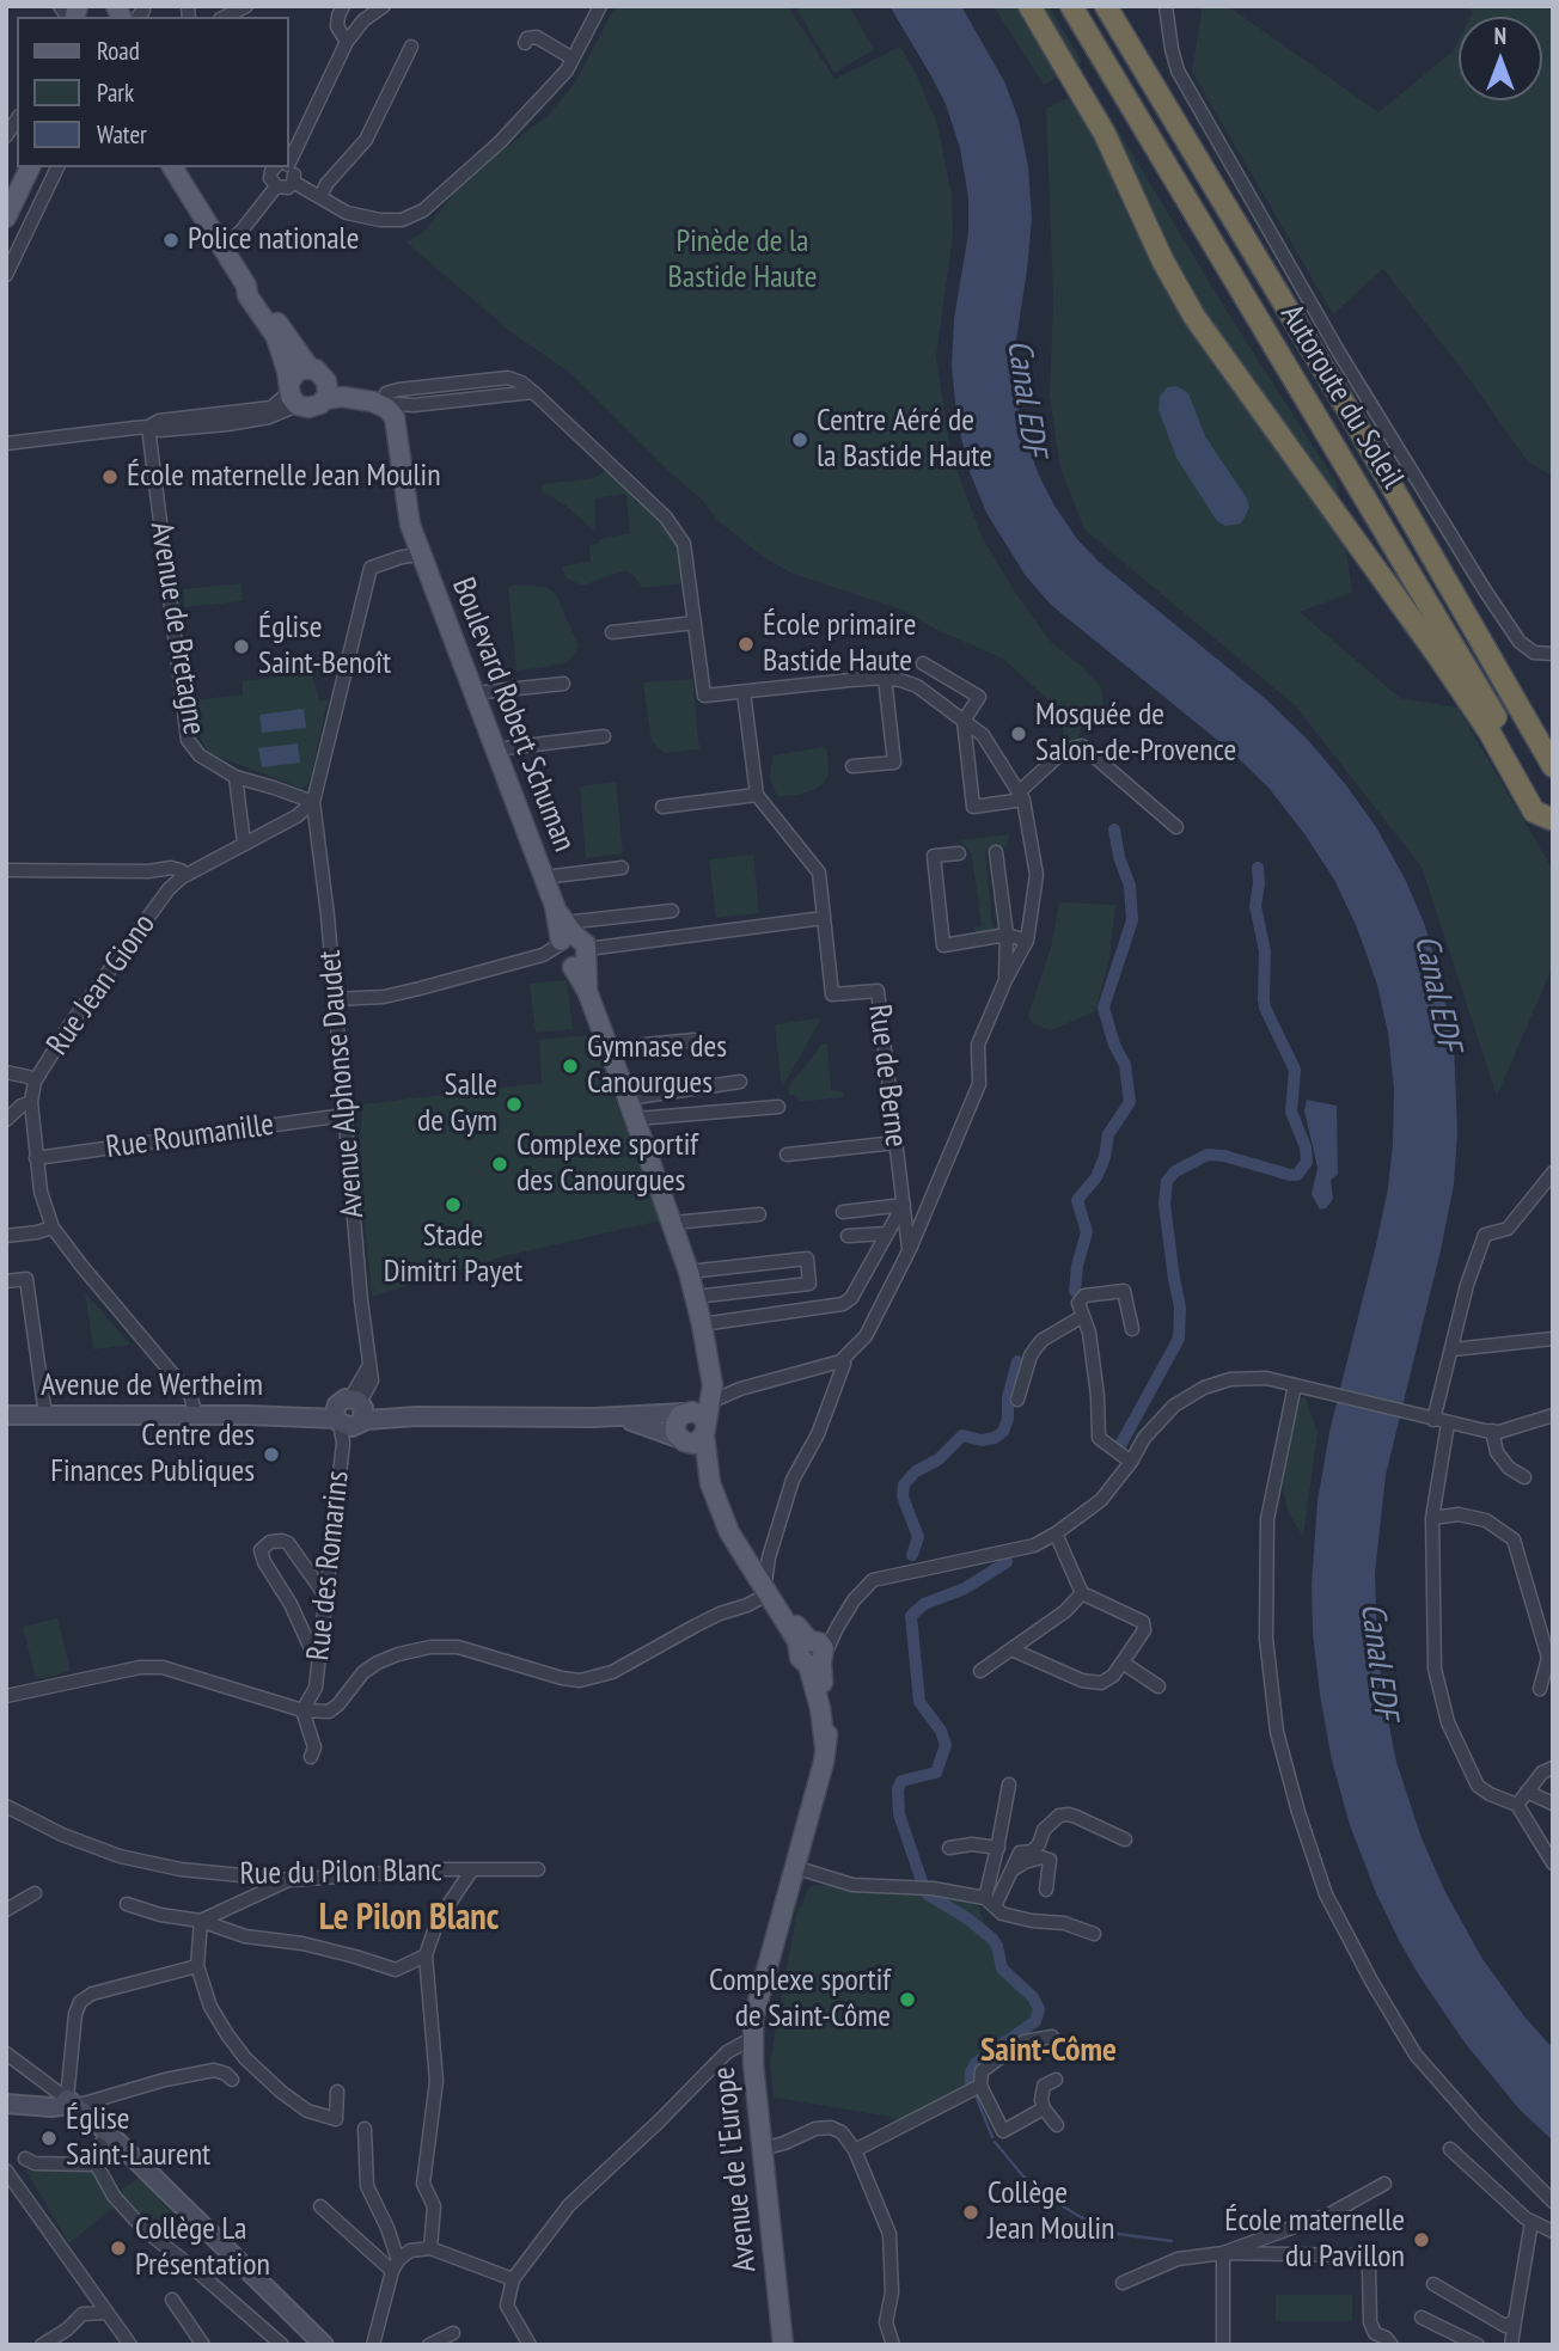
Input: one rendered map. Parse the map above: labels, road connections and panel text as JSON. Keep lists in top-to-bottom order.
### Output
{
  "streets": {
    "highway": ["Autoroute du Soleil"],
    "main road": ["Boulevard Robert Schuman", "Avenue de l'Europe"],
    "street": [
      "Avenue de Bretagne",
      "Rue Jean Giono",
      "Rue de Berne",
      "Avenue Alphonse Daudet",
      "Rue Roumanille",
      "Avenue de Wertheim",
      "Rue des Romarins",
      "Rue du Pilon Blanc"
    ]
  },
  "crossings": [
    ["Avenue de Bretagne", "Avenue Alphonse Daudet"],
    ["Boulevard Robert Schuman", "Avenue de Wertheim"],
    ["Avenue Alphonse Daudet", "Rue Roumanille"],
    ["Avenue Alphonse Daudet", "Avenue de Wertheim"],
    ["Avenue Alphonse Daudet", "Rue des Romarins"],
    ["Avenue de Wertheim", "Rue des Romarins"]
  ],
  "districts": ["Le Pilon Blanc", "Saint-Côme"],
  "water": ["Canal EDF"],
  "parks": ["Pinède de la Bastide Haute"],
  "places": [
    "Police nationale",
    "Centre Aéré de la Bastide Haute",
    "École maternelle Jean Moulin",
    "École primaire Bastide Haute",
    "Église Saint-Benoît",
    "Mosquée de Salon-de-Provence",
    "Gymnase des Canourgues",
    "Salle de Gym",
    "Complexe sportif des Canourgues",
    "Stade Dimitri Payet",
    "Centre des Finances Publiques",
    "Complexe sportif de Saint-Côme",
    "Église Saint-Laurent",
    "Collège Jean Moulin",
    "École maternelle du Pavillon",
    "Collège La Présentation"
  ],
  "legend": ["Road", "Park", "Water"],
  "north": "top"
}
